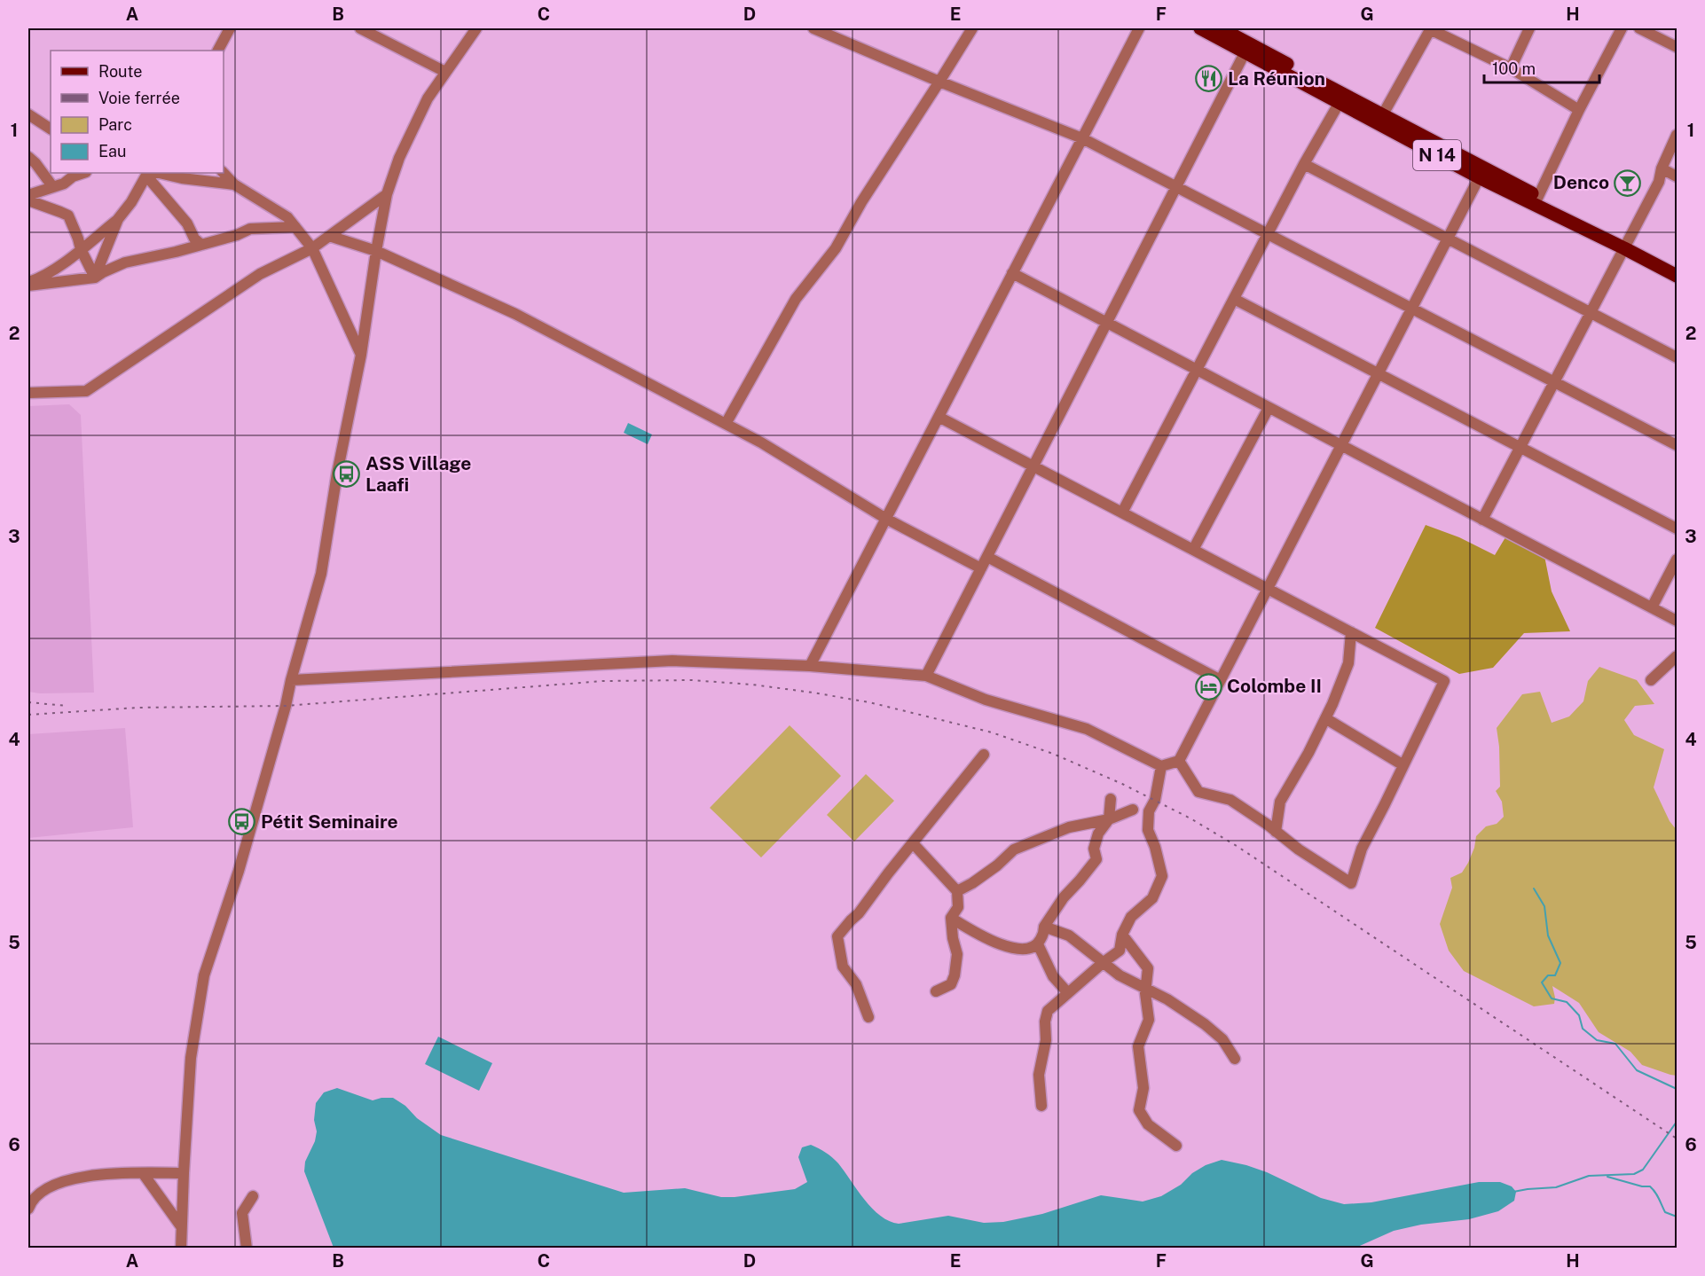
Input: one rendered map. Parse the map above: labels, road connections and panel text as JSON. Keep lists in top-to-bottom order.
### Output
{
  "streets": {
    "main road": ["N 14"]
  },
  "places": {
    "restaurant": ["La Réunion"],
    "bar": ["Denco"],
    "bus stop": ["ASS Village Laafi", "Pétit Seminaire"],
    "hotel": ["Colombe II"]
  },
  "legend": [
    "Route",
    "Voie ferrée",
    "Parc",
    "Eau"
  ],
  "scale_bar": "100 m",
  "grid": {
    "columns": [
      "A",
      "B",
      "C",
      "D",
      "E",
      "F",
      "G",
      "H"
    ],
    "rows": [
      "1",
      "2",
      "3",
      "4",
      "5",
      "6"
    ]
  }
}
